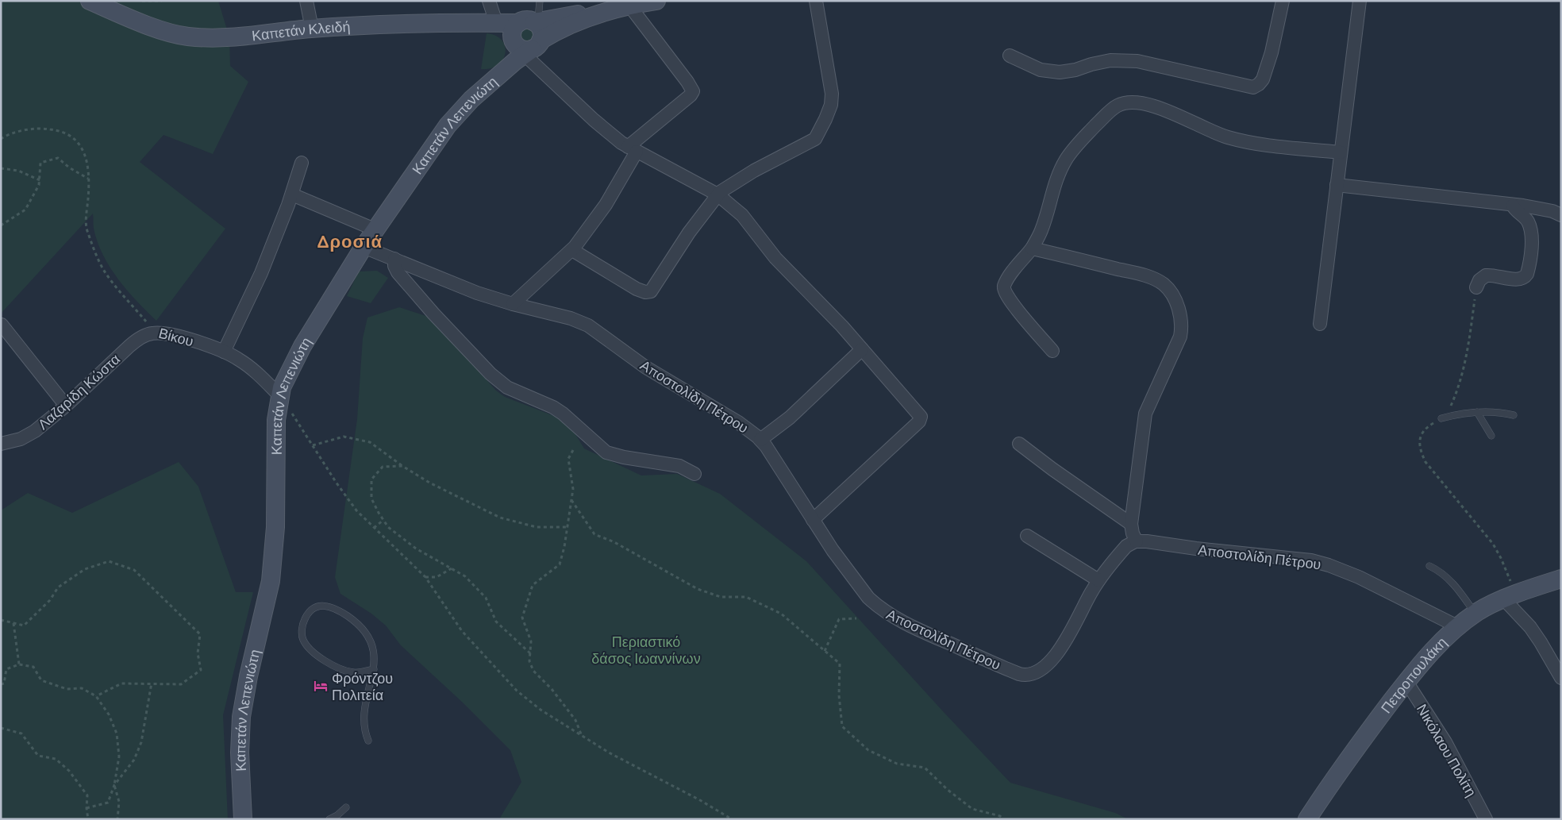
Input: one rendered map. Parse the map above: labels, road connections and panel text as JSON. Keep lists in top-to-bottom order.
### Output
{
  "streets": {
    "street": [
      "Καπετάν Κλειδή",
      "Καπετάν Λεπενιώτη",
      "Βίκου",
      "Λαζαρίδη Κώστα",
      "Αποστολίδη Πέτρου",
      "Πετροπουλάκη",
      "Νικόλαου Πολίτη"
    ]
  },
  "crossings": [
    ["Καπετάν Κλειδή", "Καπετάν Λεπενιώτη"],
    ["Καπετάν Λεπενιώτη", "Βίκου"],
    ["Καπετάν Λεπενιώτη", "Αποστολίδη Πέτρου"],
    ["Βίκου", "Λαζαρίδη Κώστα"],
    ["Αποστολίδη Πέτρου", "Πετροπουλάκη"],
    ["Πετροπουλάκη", "Νικόλαου Πολίτη"]
  ],
  "districts": ["Δροσιά"],
  "parks": ["Περιαστικό δάσος Ιωαννίνων"],
  "places": {
    "hotel": ["Φρόντζου Πολιτεία"]
  }
}
